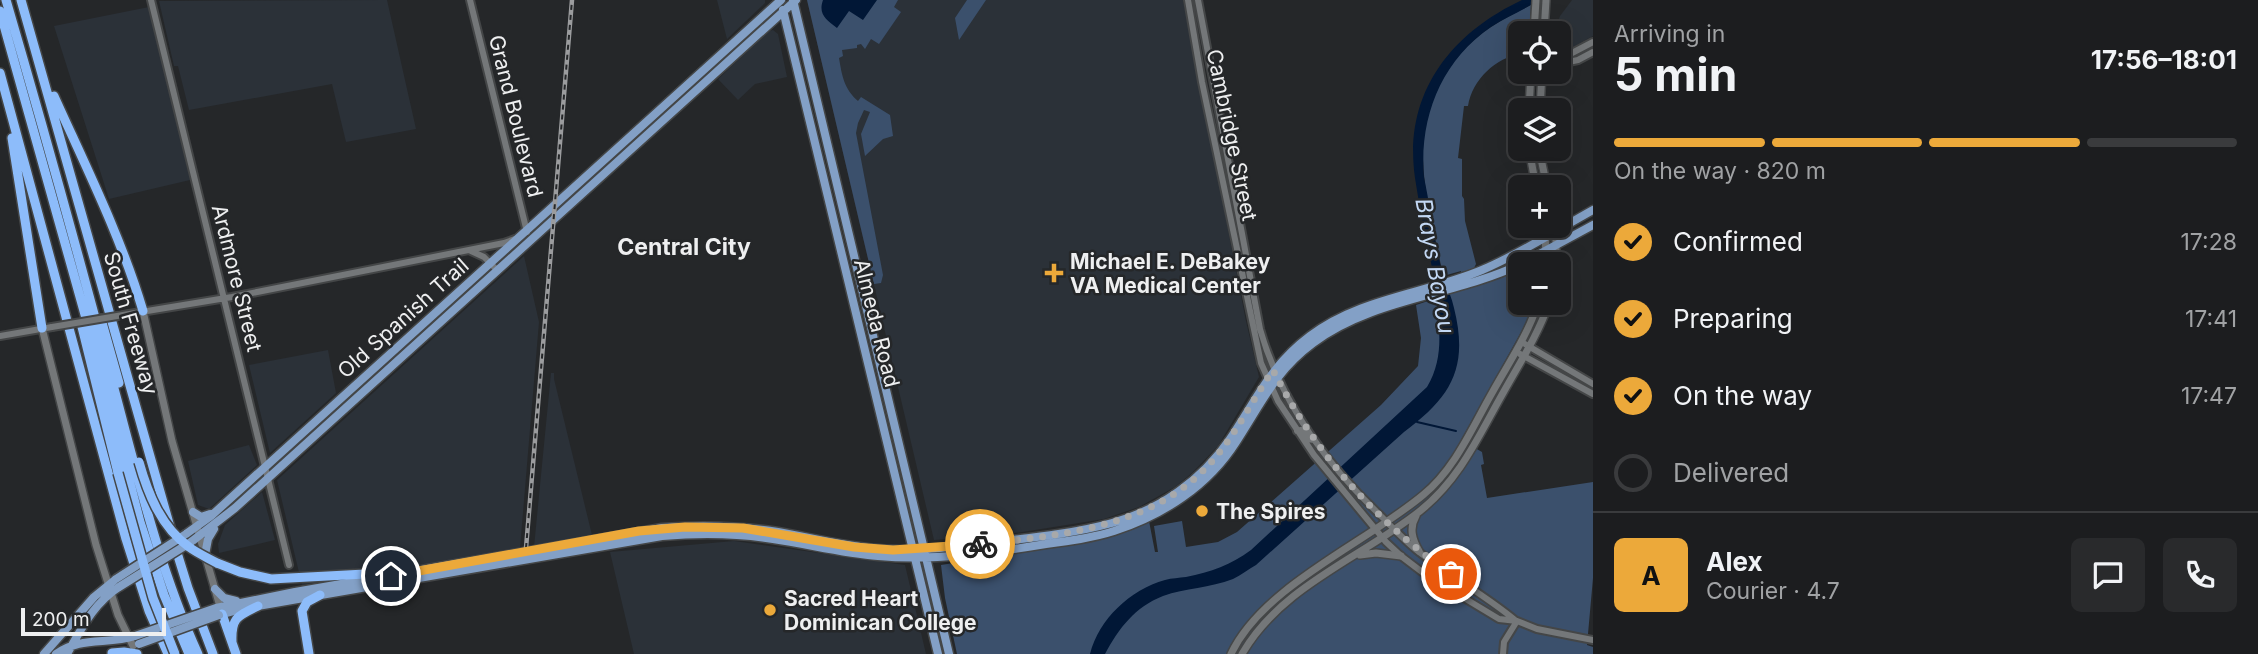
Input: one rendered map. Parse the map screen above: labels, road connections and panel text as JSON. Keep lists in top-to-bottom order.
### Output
{
  "streets": {
    "highway": ["South Freeway"],
    "main road": ["Old Spanish Trail", "Almeda Road"],
    "street": ["Grand Boulevard", "Cambridge Street", "Ardmore Street"]
  },
  "crossings": [
    ["Grand Boulevard", "Old Spanish Trail"],
    ["Ardmore Street", "Old Spanish Trail"],
    ["Old Spanish Trail", "Almeda Road"]
  ],
  "districts": ["Central City"],
  "water": ["Brays Bayou"],
  "places": {
    "health": ["Michael E. DeBakey VA Medical Center"],
    "other": ["The Spires", "Sacred Heart Dominican College"]
  },
  "scale_bar": "200 m",
  "page": {
    "heading": ["5 min", "Arriving in", "17:56–18:01"],
    "panel": ["Alex", "Courier · 4.7"],
    "map_buttons": ["+", "−"],
    "bar": "On the way · 820 m",
    "list": [
      ["Confirmed", "17:28"],
      ["Preparing", "17:41"],
      ["On the way", "17:47"],
      "Delivered"
    ],
    "round": "A",
    "scale": "200 m"
  }
}
